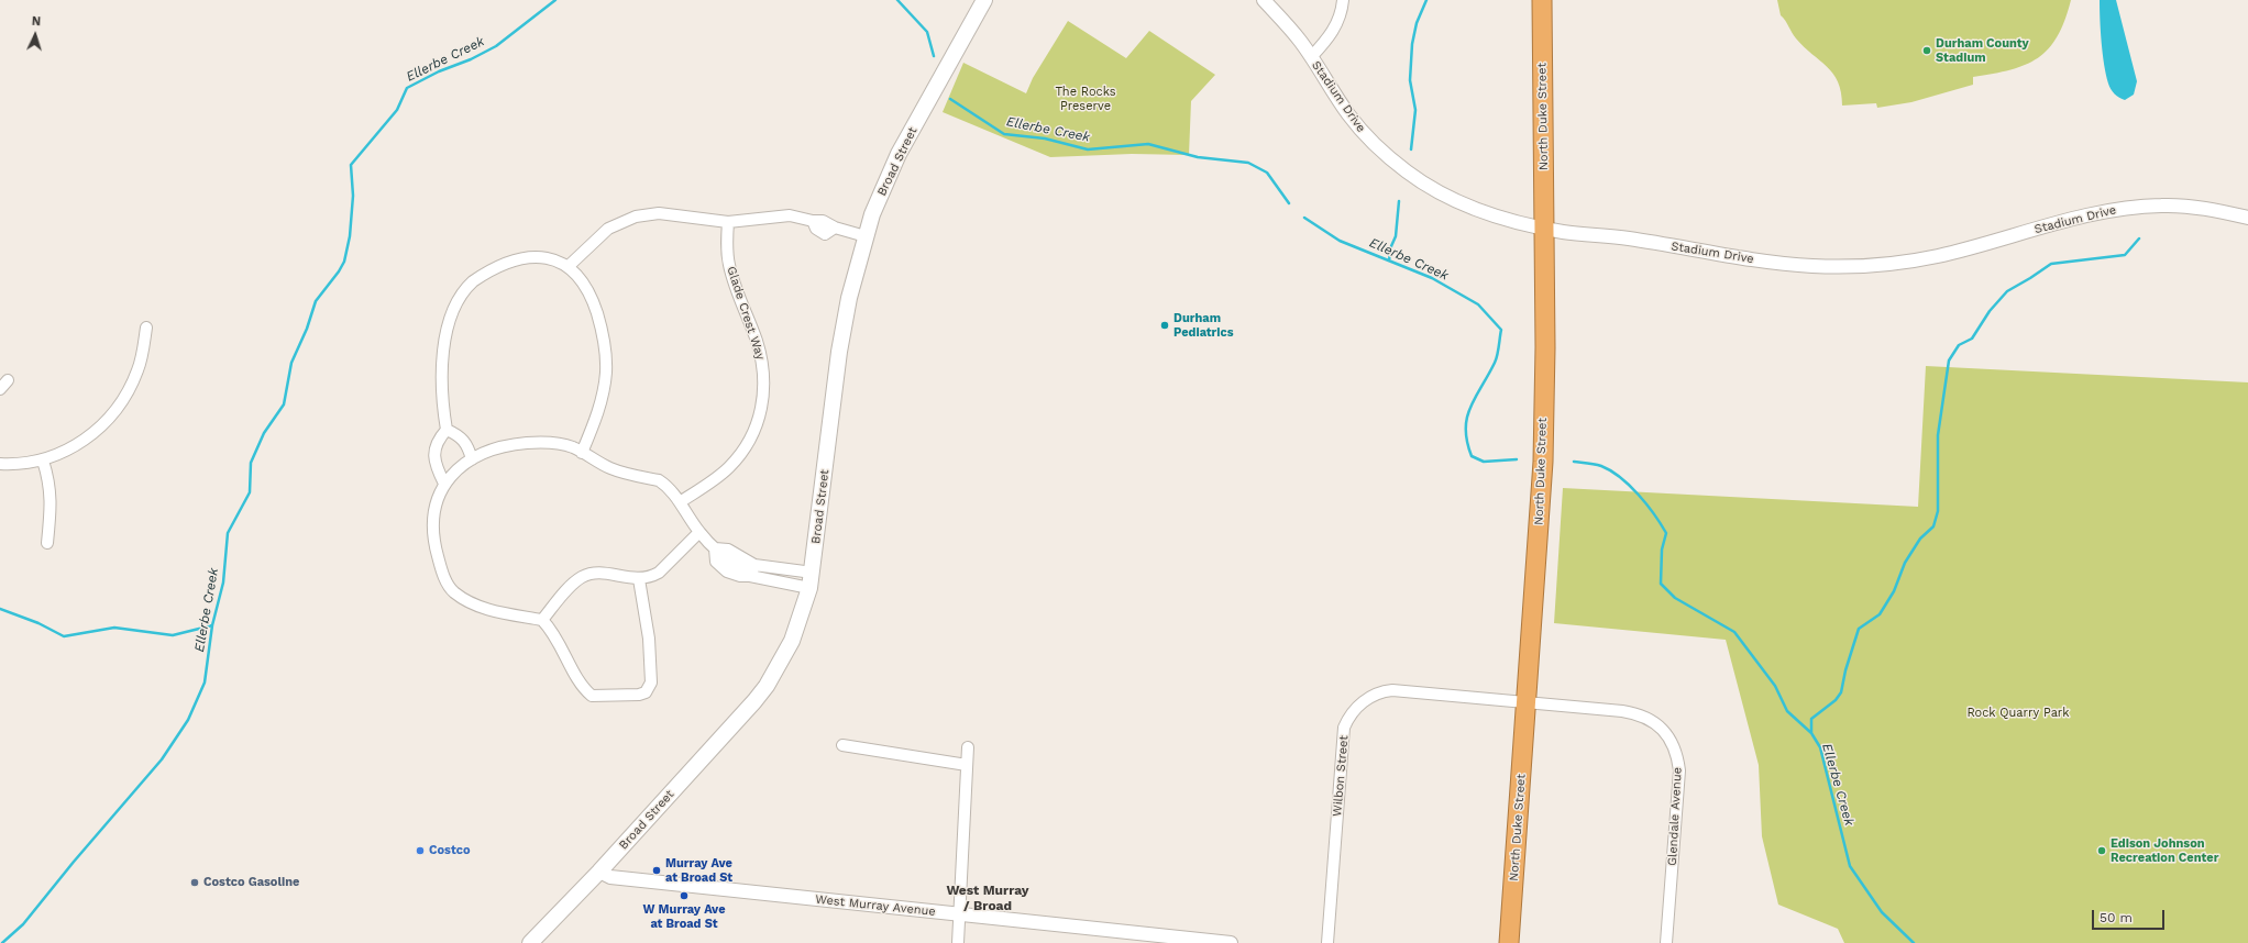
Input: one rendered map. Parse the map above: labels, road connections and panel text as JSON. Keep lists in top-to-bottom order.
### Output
{
  "streets": {
    "highway": ["North Duke Street"],
    "main road": ["Broad Street"],
    "street": [
      "Stadium Drive",
      "Glade Crest Way",
      "Wilbon Street",
      "Glendale Avenue",
      "West Murray Avenue"
    ]
  },
  "crossings": [
    ["Stadium Drive", "North Duke Street"],
    ["North Duke Street", "Wilbon Street"],
    ["North Duke Street", "Glendale Avenue"],
    ["Broad Street", "West Murray Avenue"],
    ["Wilbon Street", "Glendale Avenue"]
  ],
  "districts": ["West Murray / Broad"],
  "water": ["Ellerbe Creek"],
  "parks": ["The Rocks Preserve", "Rock Quarry Park"],
  "places": [
    "Durham County Stadium",
    "Durham Pediatrics",
    "Costco",
    "Edison Johnson Recreation Center",
    "Murray Ave at Broad St",
    "Costco Gasoline",
    "W Murray Ave at Broad St"
  ],
  "scale_bar": "50 m",
  "north": "top"
}
